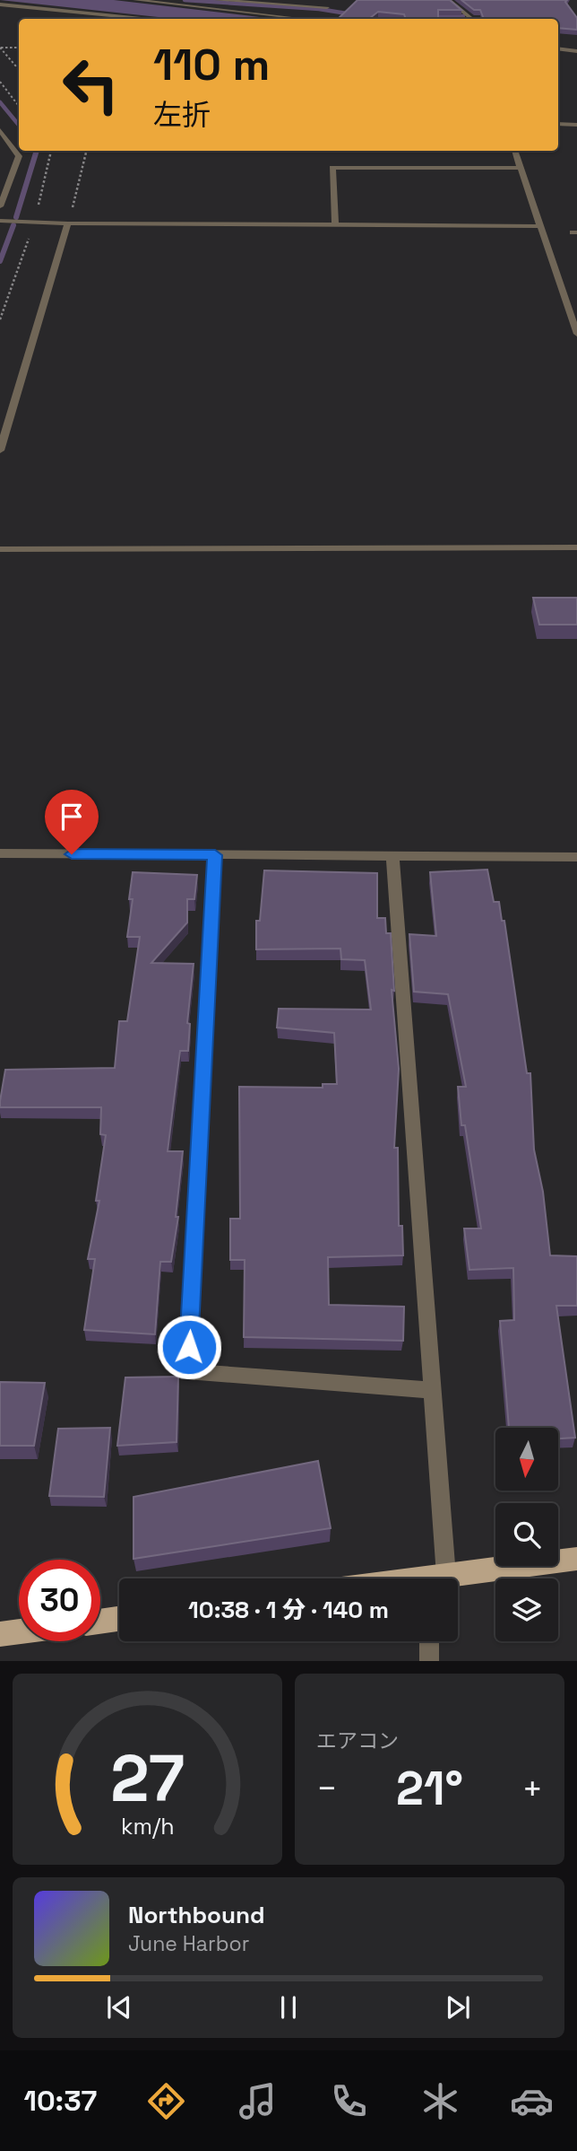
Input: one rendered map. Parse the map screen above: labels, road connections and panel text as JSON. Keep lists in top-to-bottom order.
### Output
{
  "north": "bottom",
  "page": {
    "turn": ["110 m", "左折"],
    "limit": "30",
    "trip": "10:38 · 1 分 · 140 m",
    "tile": "エアコン",
    "heat": ["−", "21°", "+"],
    "song": ["Northbound", "June Harbor"],
    "tabs": "10:37",
    "gauge": ["27", "km/h"]
  }
}
